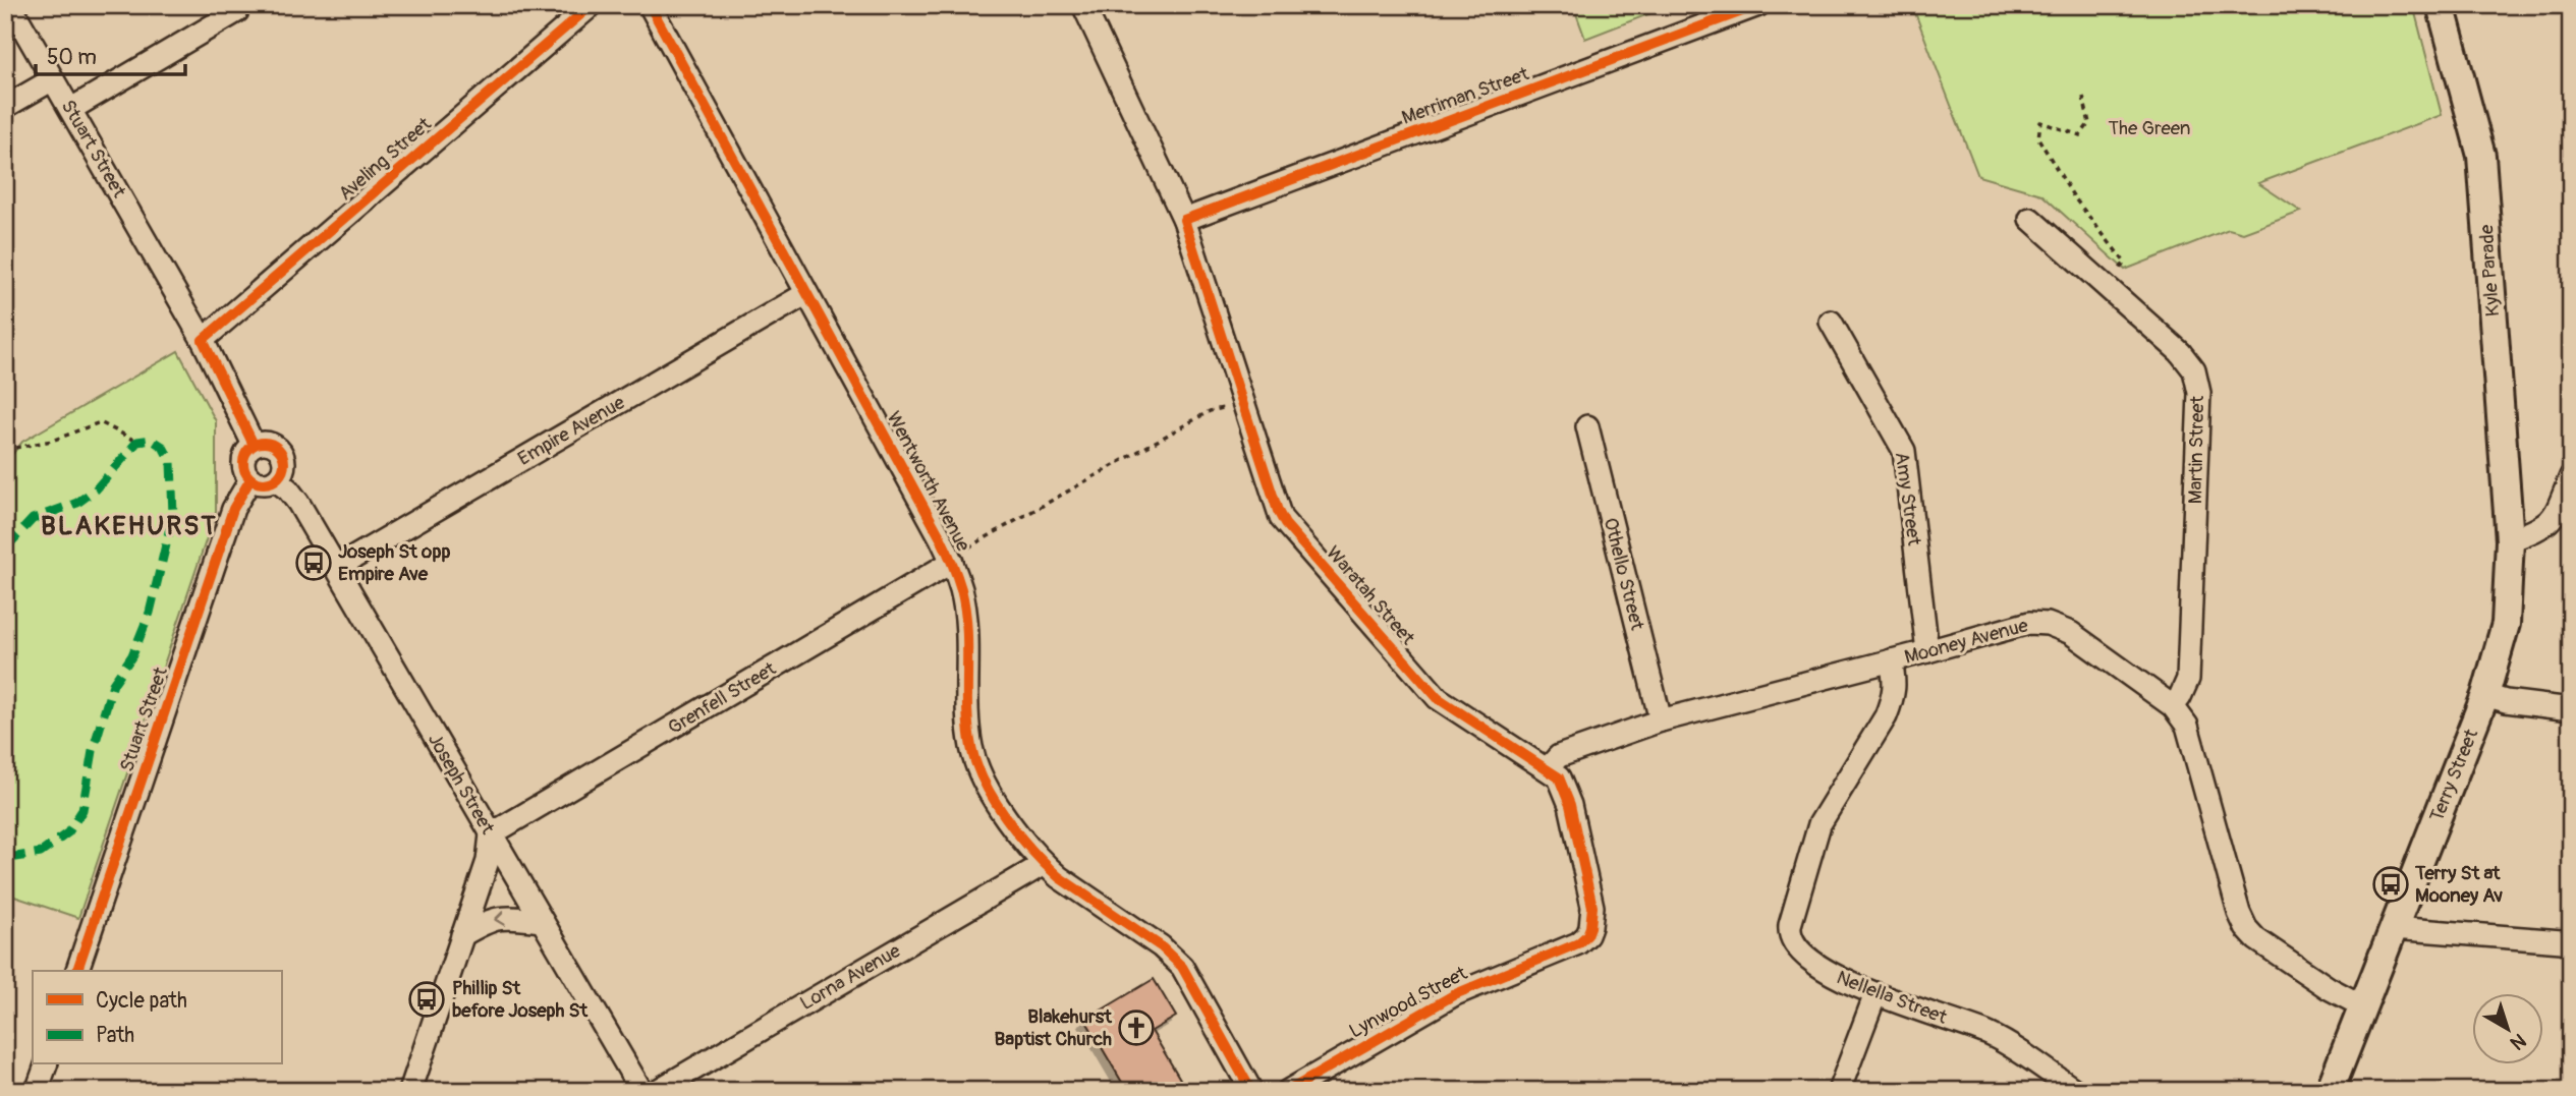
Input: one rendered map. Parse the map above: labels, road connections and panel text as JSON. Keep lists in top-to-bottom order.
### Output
{
  "streets": {
    "street": [
      "Merriman Street",
      "Stuart Street",
      "Aveling Street",
      "Kyle Parade",
      "Empire Avenue",
      "Martin Street",
      "Wentworth Avenue",
      "Amy Street",
      "Othello Street",
      "Waratah Street",
      "Mooney Avenue",
      "Grenfell Street",
      "Terry Street",
      "Joseph Street",
      "Lorna Avenue",
      "Nellella Street",
      "Lynwood Street"
    ]
  },
  "crossings": [
    ["Merriman Street", "Waratah Street"],
    ["Stuart Street", "Aveling Street"],
    ["Stuart Street", "Joseph Street"],
    ["Kyle Parade", "Terry Street"],
    ["Empire Avenue", "Wentworth Avenue"],
    ["Empire Avenue", "Joseph Street"],
    ["Martin Street", "Mooney Avenue"],
    ["Wentworth Avenue", "Grenfell Street"],
    ["Wentworth Avenue", "Lorna Avenue"],
    ["Amy Street", "Mooney Avenue"],
    ["Othello Street", "Mooney Avenue"],
    ["Waratah Street", "Mooney Avenue"],
    ["Waratah Street", "Lynwood Street"],
    ["Mooney Avenue", "Terry Street"],
    ["Mooney Avenue", "Nellella Street"],
    ["Grenfell Street", "Joseph Street"]
  ],
  "districts": ["BLAKEHURST"],
  "parks": ["The Green"],
  "places": {
    "bus stop": ["Joseph St opp Empire Ave", "Terry St at Mooney Av", "Phillip St before Joseph St"],
    "church": ["Blakehurst Baptist Church"]
  },
  "legend": ["Cycle path", "Path"],
  "scale_bar": "50 m",
  "north": "bottom right"
}
